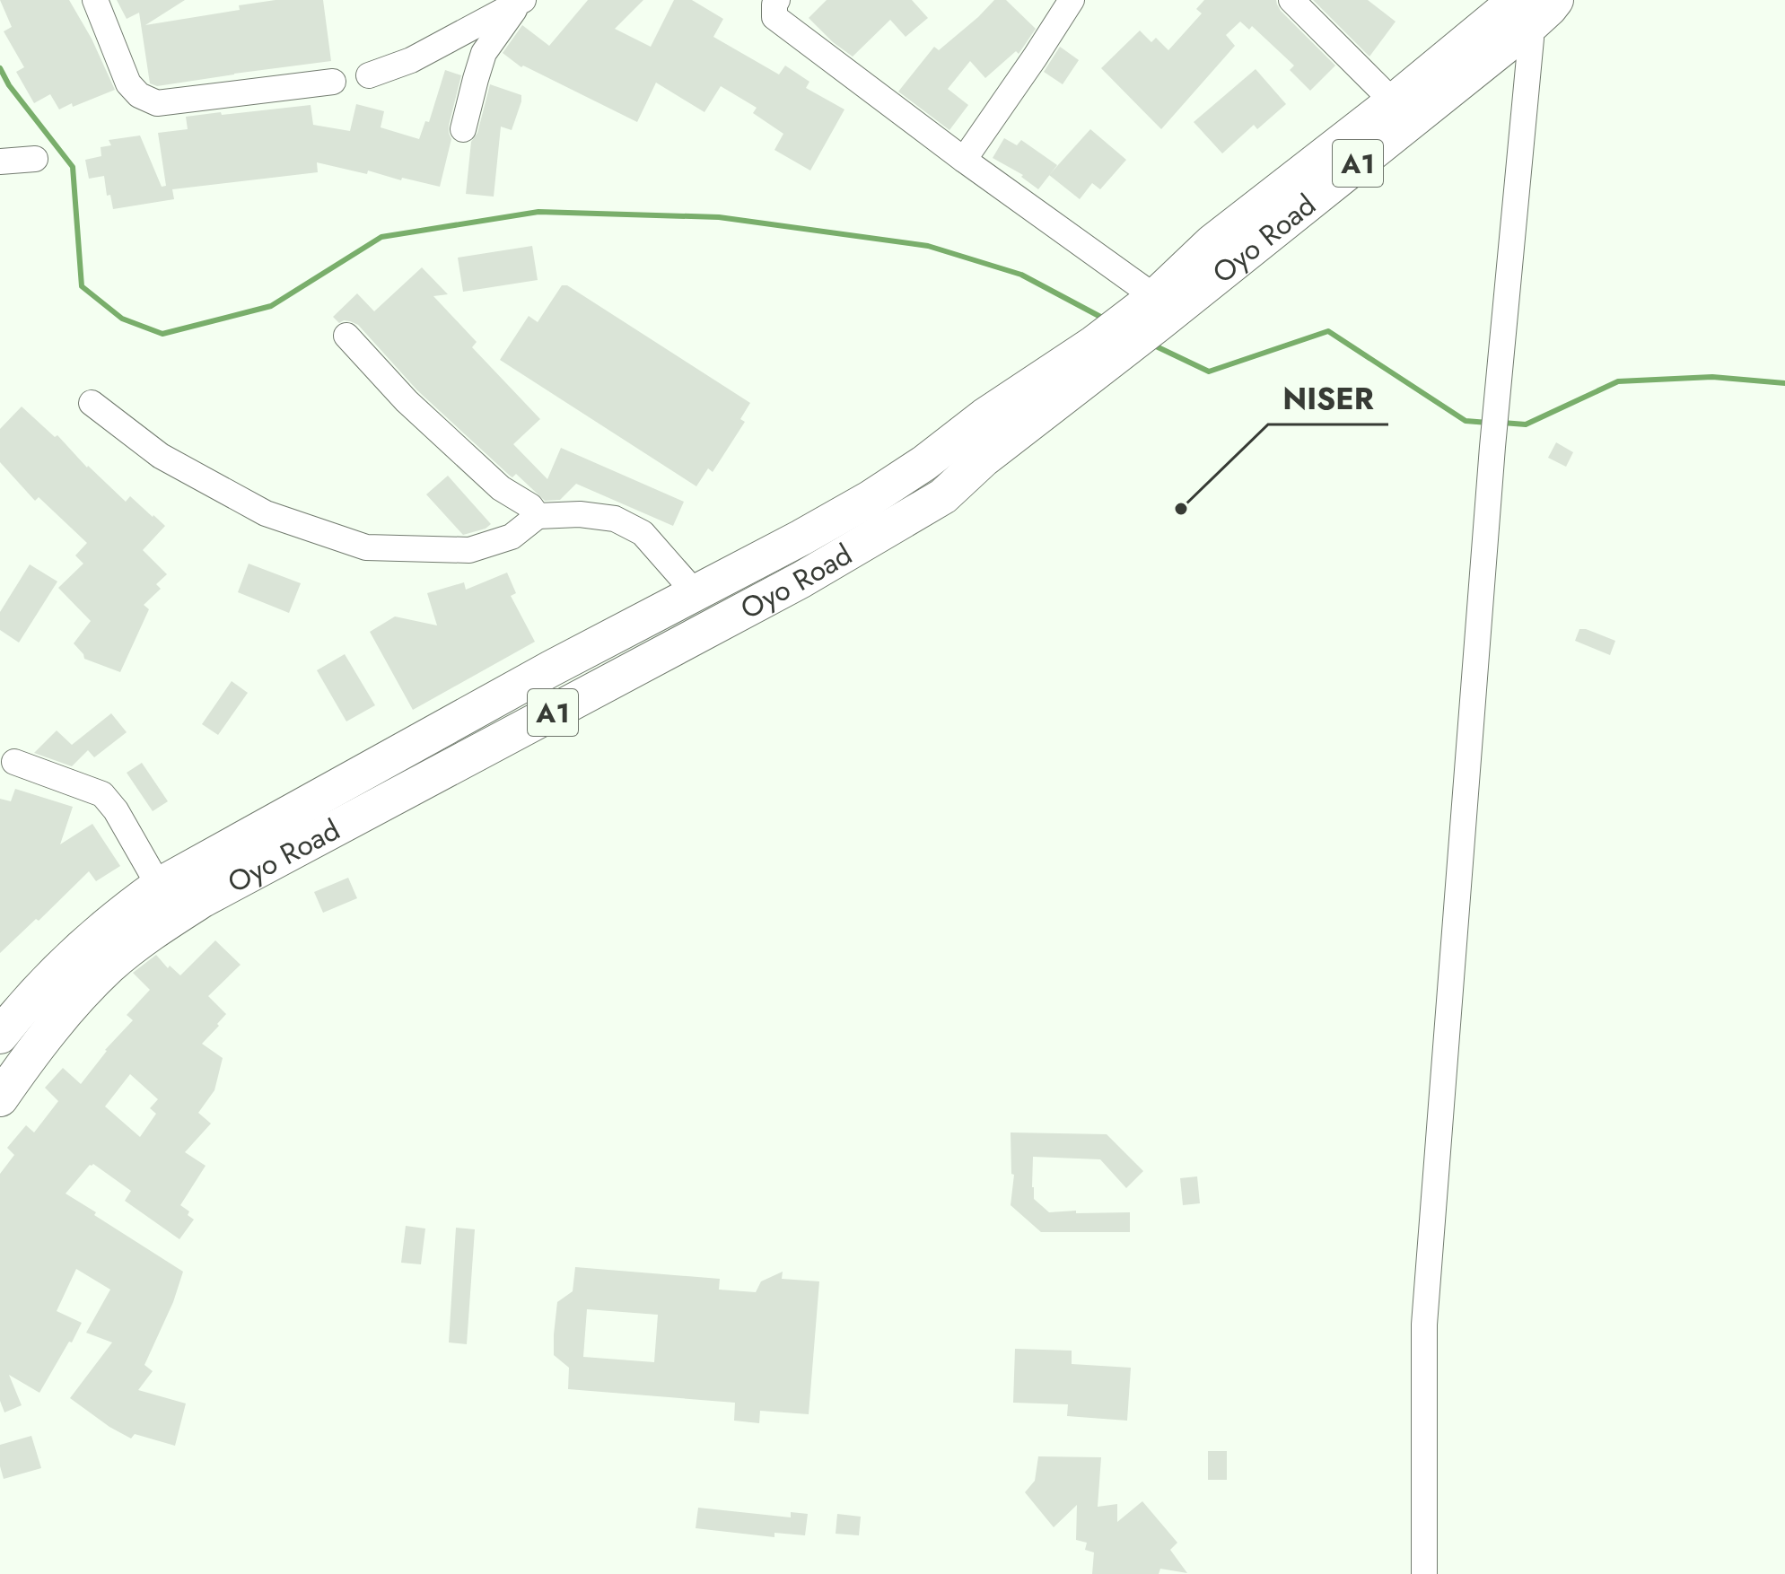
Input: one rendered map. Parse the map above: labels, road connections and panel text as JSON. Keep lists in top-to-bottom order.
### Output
{
  "streets": {
    "highway": ["A1", "Oyo Road"]
  },
  "places": ["NISER"]
}
